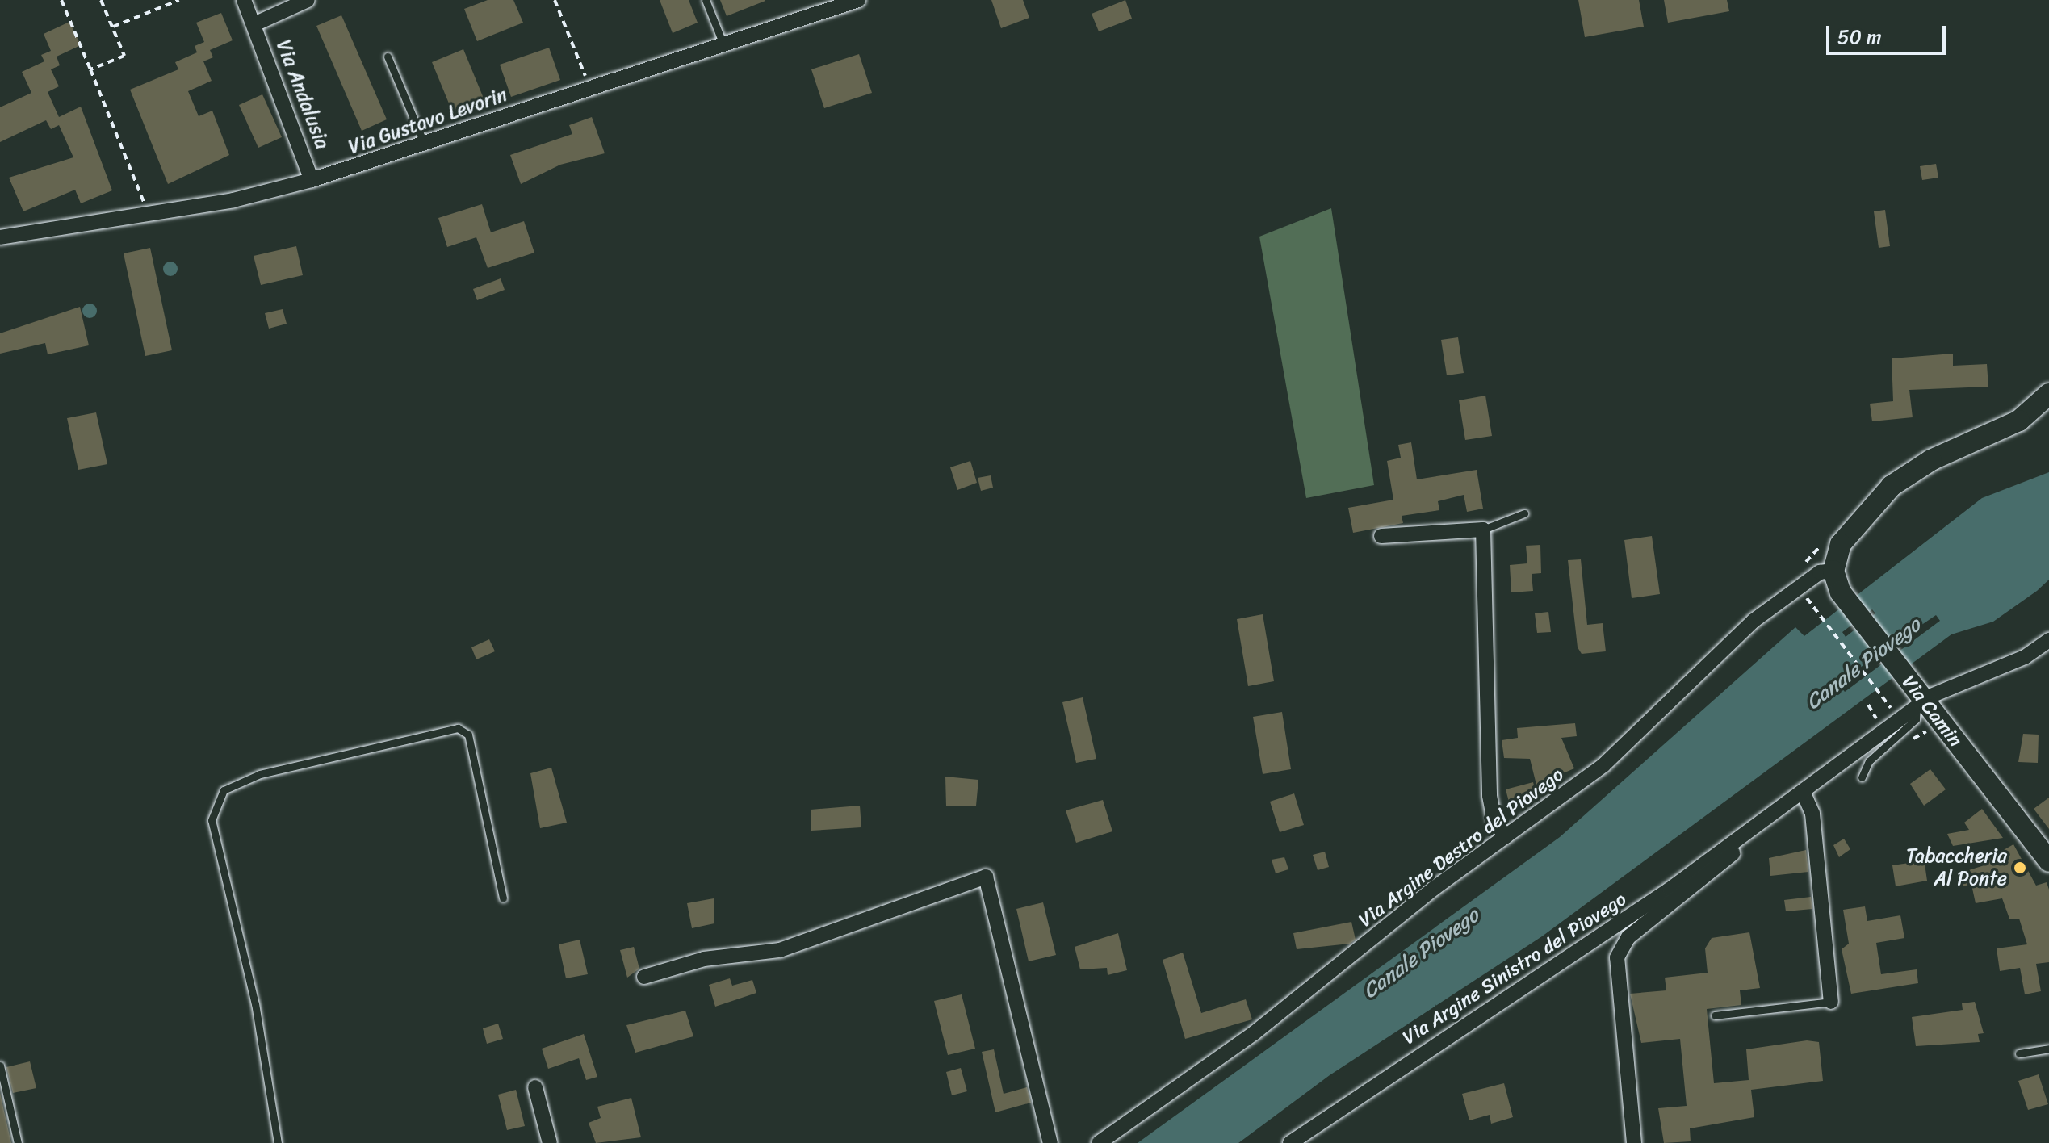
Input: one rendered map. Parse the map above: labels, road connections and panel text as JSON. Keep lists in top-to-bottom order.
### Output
{
  "streets": {
    "street": [
      "Via Andalusia",
      "Via Gustavo Levorin",
      "Via Camin",
      "Via Argine Destro del Piovego",
      "Via Argine Sinistro del Piovego"
    ]
  },
  "crossings": [
    ["Via Andalusia", "Via Gustavo Levorin"],
    ["Via Camin", "Via Argine Destro del Piovego"],
    ["Via Camin", "Via Argine Sinistro del Piovego"]
  ],
  "water": ["Canale Piovego"],
  "places": ["Tabaccheria Al Ponte"],
  "scale_bar": "50 m"
}
